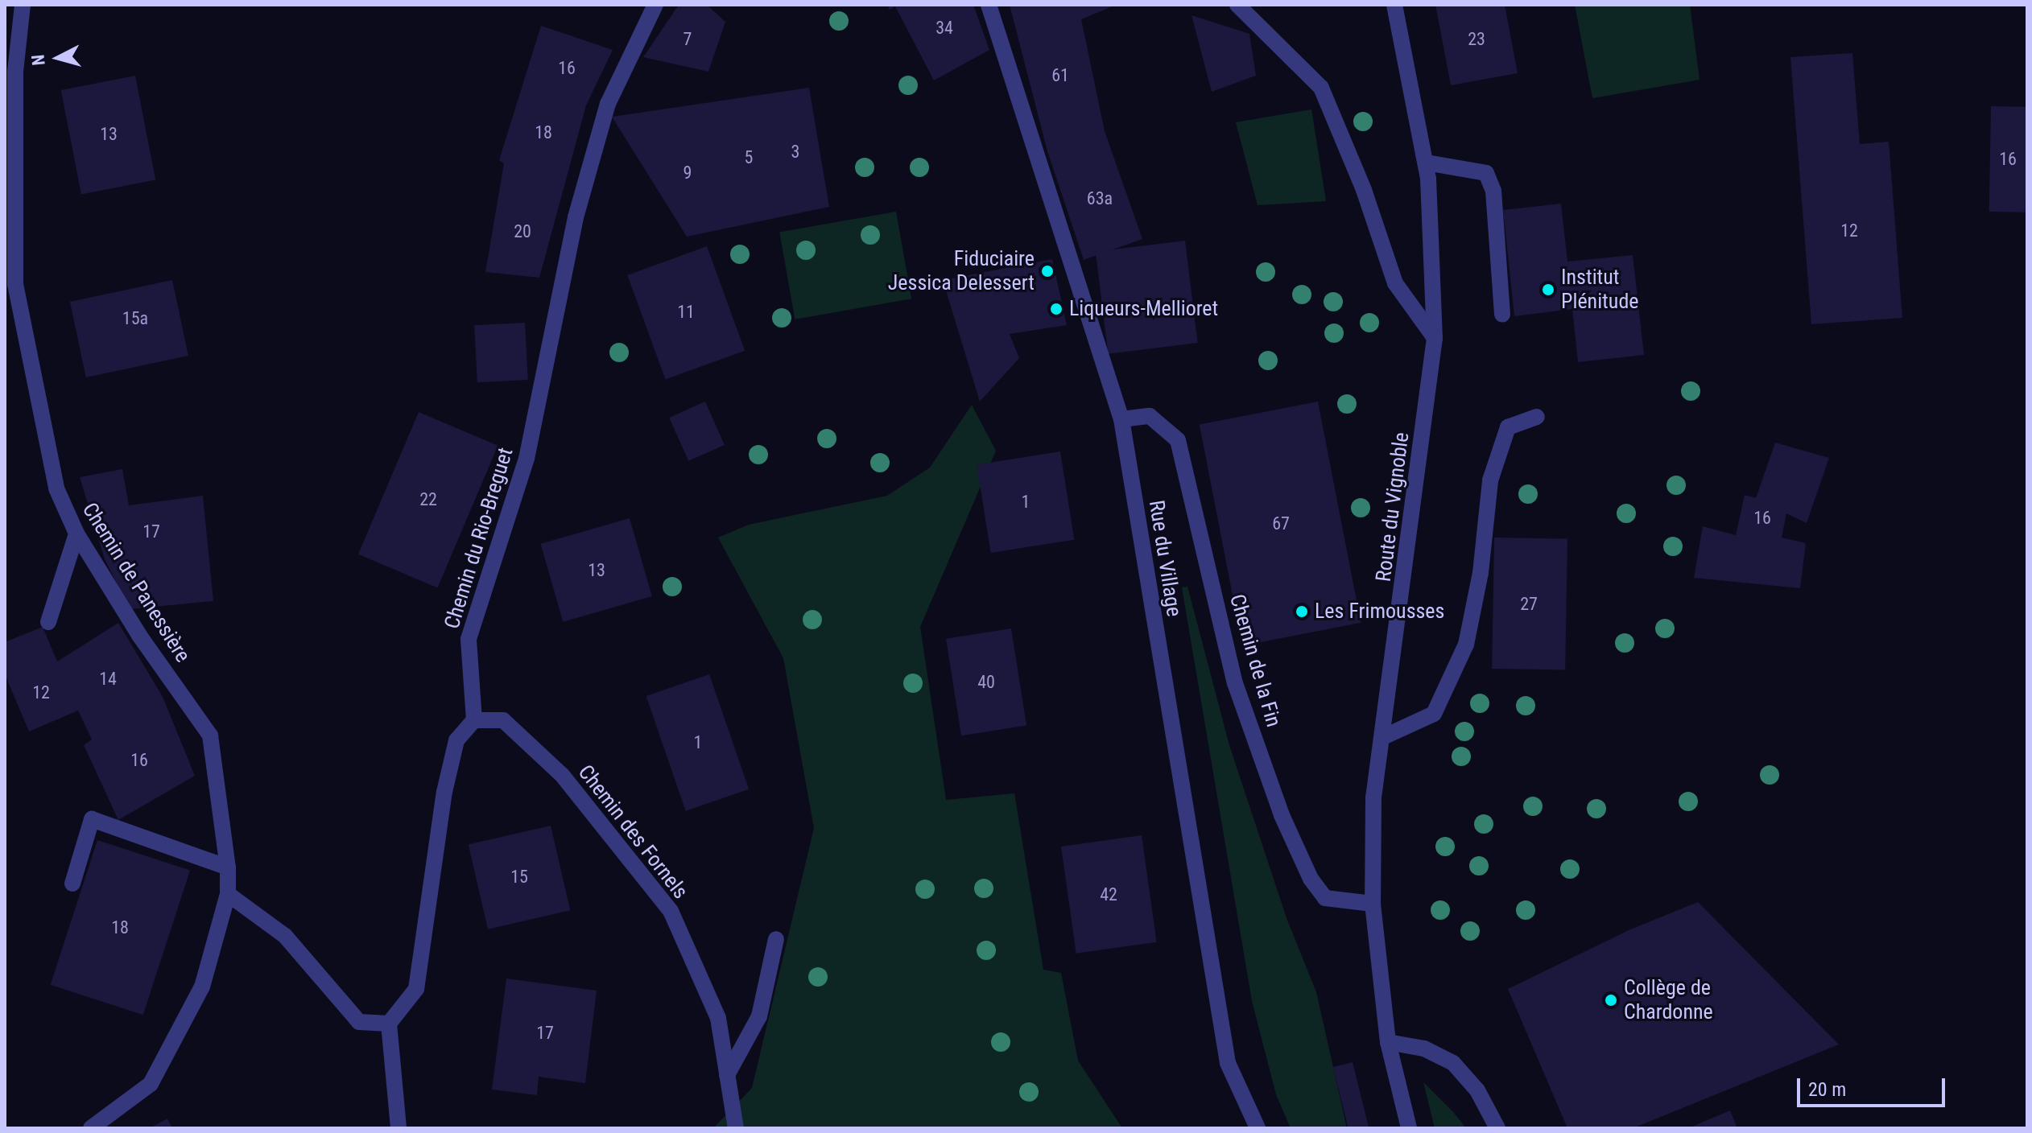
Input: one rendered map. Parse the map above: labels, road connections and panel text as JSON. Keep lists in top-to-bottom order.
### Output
{
  "streets": {
    "street": [
      "Route du Vignoble",
      "Chemin du Rio-Breguet",
      "Rue du Village",
      "Chemin de Panessière",
      "Chemin de la Fin",
      "Chemin des Fornels"
    ]
  },
  "crossings": [
    ["Route du Vignoble", "Chemin de la Fin"],
    ["Chemin du Rio-Breguet", "Chemin des Fornels"],
    ["Rue du Village", "Chemin de la Fin"]
  ],
  "places": [
    "Fiduciaire Jessica Delessert",
    "Institut Plénitude",
    "Liqueurs-Mellioret",
    "Les Frimousses",
    "Collège de Chardonne"
  ],
  "house_numbers": [
    "34",
    "7",
    "23",
    "16",
    "61",
    "18",
    "13",
    "3",
    "5",
    "16",
    "9",
    "63a",
    "12",
    "20",
    "11",
    "15a",
    "22",
    "1",
    "16",
    "67",
    "17",
    "13",
    "27",
    "14",
    "40",
    "12",
    "1",
    "16",
    "15",
    "42",
    "18",
    "17"
  ],
  "scale_bar": "20 m",
  "north": "left"
}
